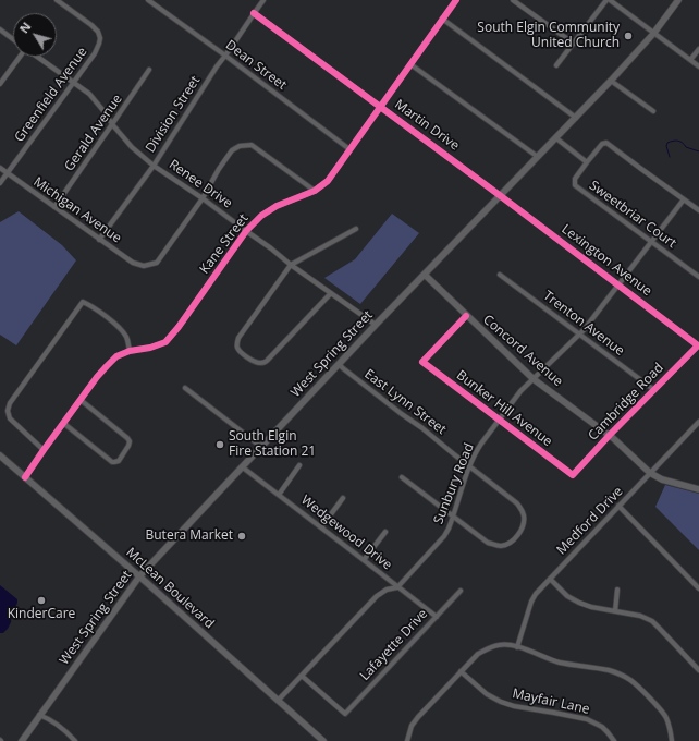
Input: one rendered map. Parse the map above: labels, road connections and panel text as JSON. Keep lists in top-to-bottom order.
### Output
{
  "streets": {
    "main road": ["Concord Avenue", "West Spring Street", "McLean Boulevard"],
    "street": [
      "Dean Street",
      "Greenfield Avenue",
      "Division Street",
      "Martin Drive",
      "Gerald Avenue",
      "Renee Drive",
      "Michigan Avenue",
      "Sweetbriar Court",
      "Kane Street",
      "Lexington Avenue",
      "Trenton Avenue",
      "East Lynn Street",
      "Cambridge Road",
      "Bunker Hill Avenue",
      "Sunbury Road",
      "Medford Drive",
      "Wedgewood Drive",
      "Lafayette Drive",
      "Mayfair Lane"
    ]
  },
  "crossings": [
    ["Dean Street", "Division Street"],
    ["Dean Street", "Kane Street"],
    ["Greenfield Avenue", "Renee Drive"],
    ["Greenfield Avenue", "Michigan Avenue"],
    ["Division Street", "Martin Drive"],
    ["Division Street", "Renee Drive"],
    ["Division Street", "Michigan Avenue"],
    ["Martin Drive", "Kane Street"],
    ["Martin Drive", "Lexington Avenue"],
    ["Martin Drive", "West Spring Street"],
    ["Gerald Avenue", "Renee Drive"],
    ["Gerald Avenue", "Michigan Avenue"],
    ["Renee Drive", "Michigan Avenue"],
    ["Renee Drive", "Kane Street"],
    ["Renee Drive", "West Spring Street"],
    ["Sweetbriar Court", "Sunbury Road"],
    ["Kane Street", "McLean Boulevard"],
    ["Lexington Avenue", "West Spring Street"],
    ["Lexington Avenue", "Cambridge Road"],
    ["Lexington Avenue", "Sunbury Road"],
    ["Trenton Avenue", "Cambridge Road"],
    ["Trenton Avenue", "Sunbury Road"],
    ["Concord Avenue", "West Spring Street"],
    ["Concord Avenue", "Cambridge Road"],
    ["Concord Avenue", "Bunker Hill Avenue"],
    ["Concord Avenue", "Sunbury Road"],
    ["Concord Avenue", "Medford Drive"],
    ["West Spring Street", "East Lynn Street"],
    ["West Spring Street", "Wedgewood Drive"],
    ["West Spring Street", "McLean Boulevard"],
    ["East Lynn Street", "Sunbury Road"],
    ["Cambridge Road", "Bunker Hill Avenue"],
    ["Bunker Hill Avenue", "Sunbury Road"],
    ["Sunbury Road", "Wedgewood Drive"],
    ["Sunbury Road", "McLean Boulevard"],
    ["Sunbury Road", "Lafayette Drive"],
    ["Wedgewood Drive", "Lafayette Drive"]
  ],
  "places": [
    "South Elgin Community United Church",
    "South Elgin Fire Station 21",
    "Butera Market",
    "KinderCare"
  ],
  "north": "top left"
}
